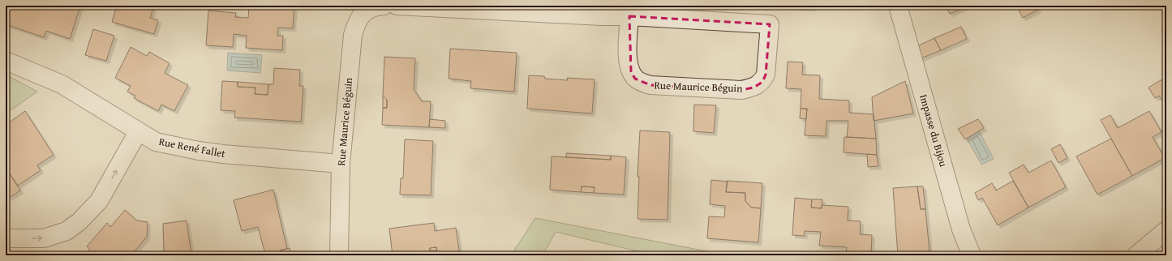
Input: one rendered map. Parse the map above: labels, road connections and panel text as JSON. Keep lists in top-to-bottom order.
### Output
{
  "streets": {
    "street": ["Rue Maurice Béguin", "Impasse du Bijou", "Rue René Fallet"]
  },
  "crossings": [
    ["Rue Maurice Béguin", "Rue René Fallet"]
  ]
}
